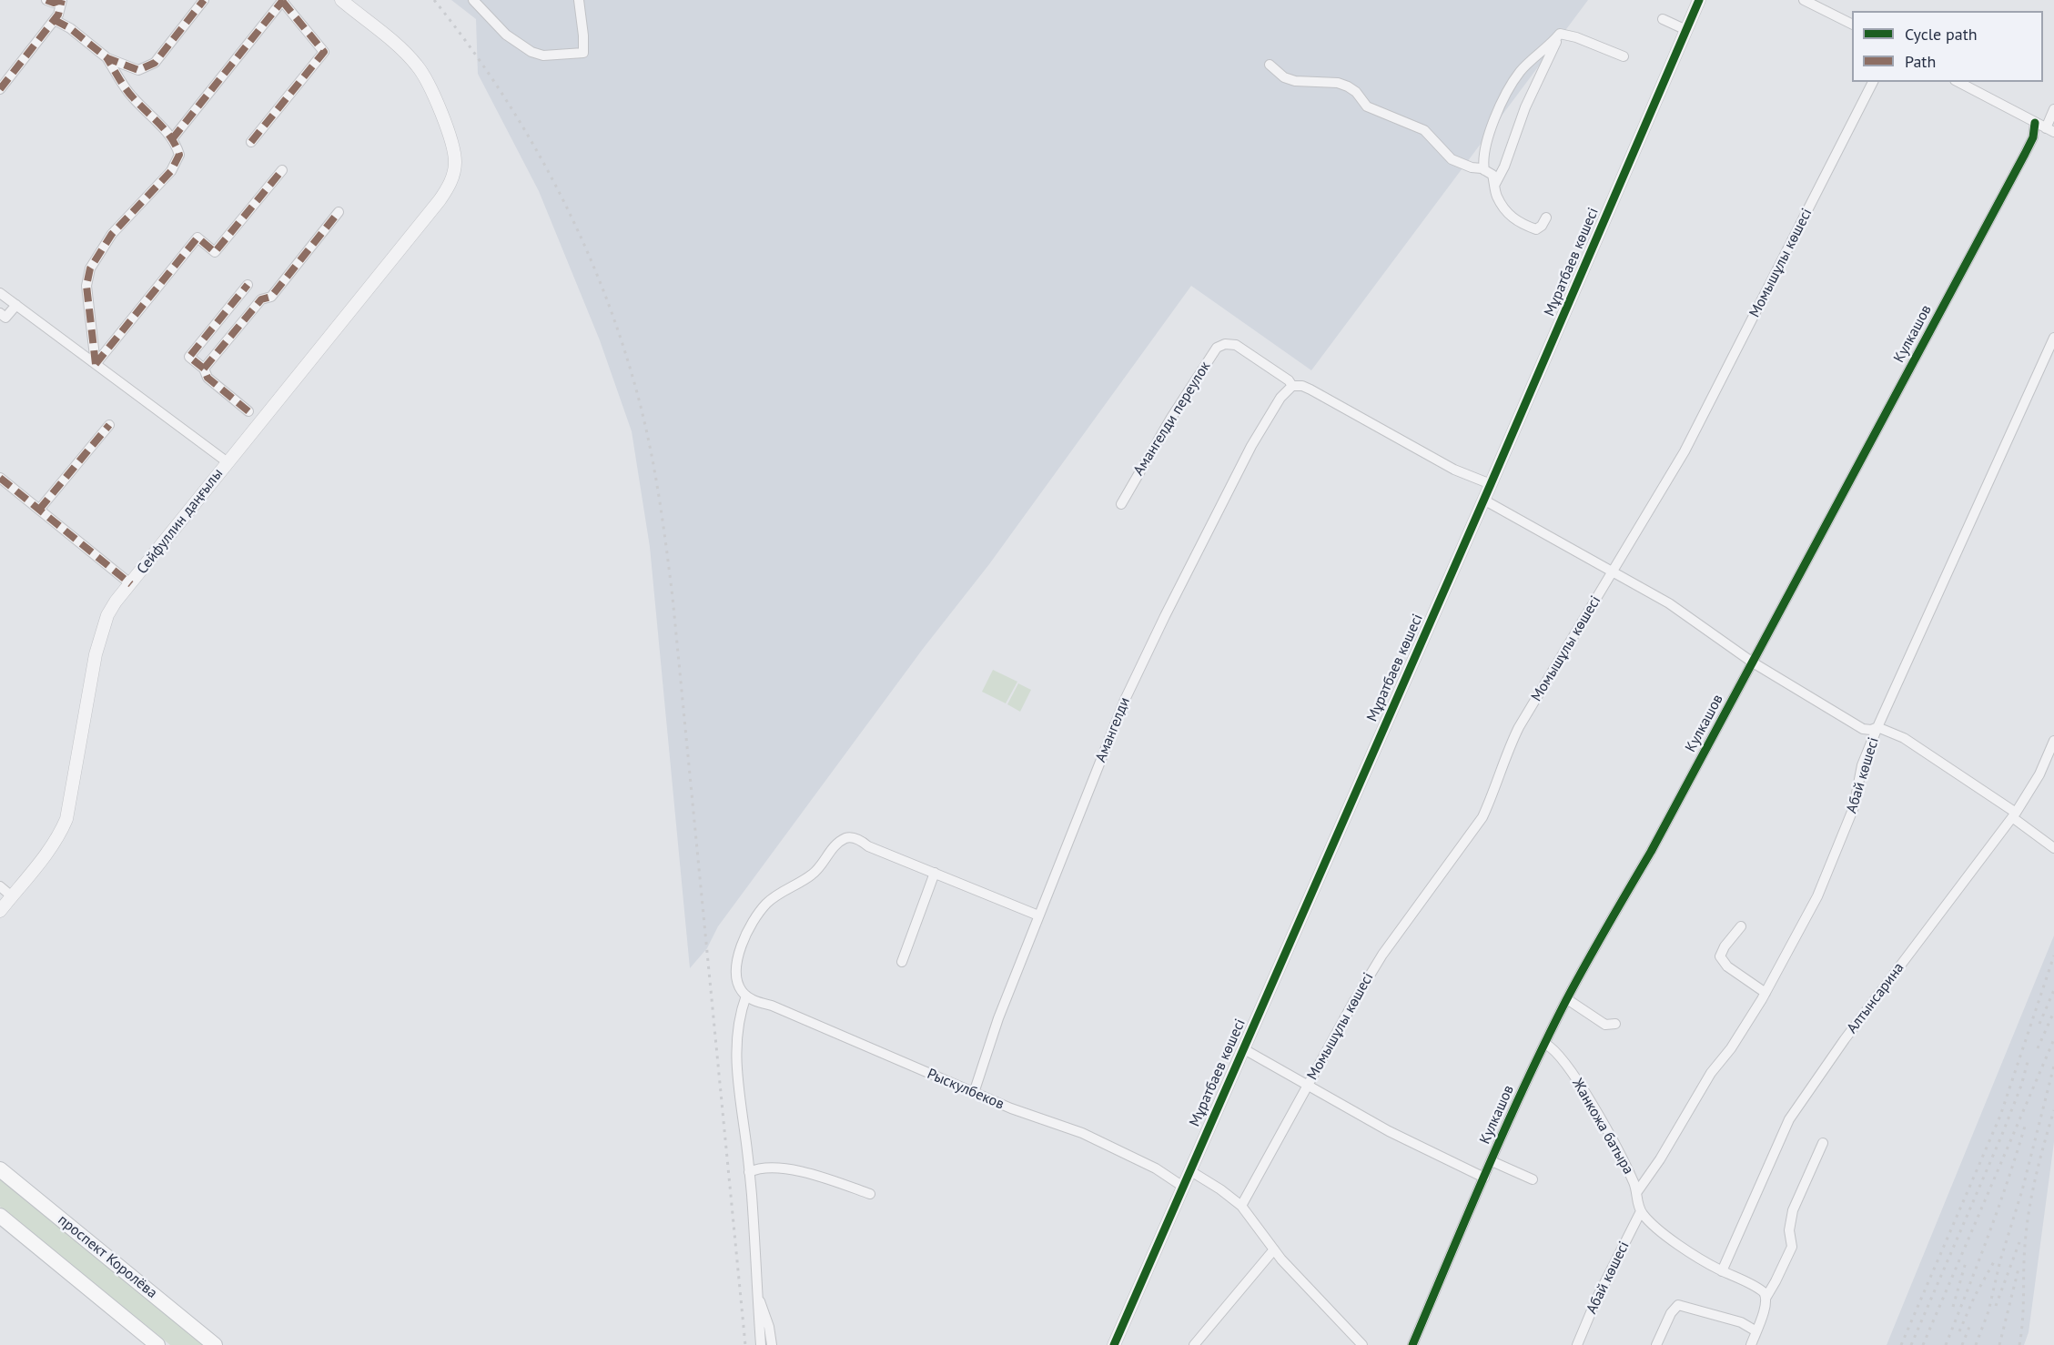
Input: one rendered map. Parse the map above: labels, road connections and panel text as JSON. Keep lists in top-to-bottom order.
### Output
{
  "streets": {
    "main road": ["проспект Королёва"],
    "street": [
      "Мұратбаев көшесі",
      "Момышұлы көшесі",
      "Кулкашов",
      "Амангелди переулок",
      "Сейфуллин даңғылы",
      "Амангелди",
      "Абай көшесі",
      "Алтынсарина",
      "Рыскулбеков",
      "Жанкожа батыра"
    ]
  },
  "crossings": [
    ["Мұратбаев көшесі", "Рыскулбеков"],
    ["Кулкашов", "Жанкожа батыра"],
    ["Амангелди переулок", "Амангелди"],
    ["Амангелди", "Рыскулбеков"],
    ["Абай көшесі", "Жанкожа батыра"]
  ],
  "legend": ["Cycle path", "Path"]
}
